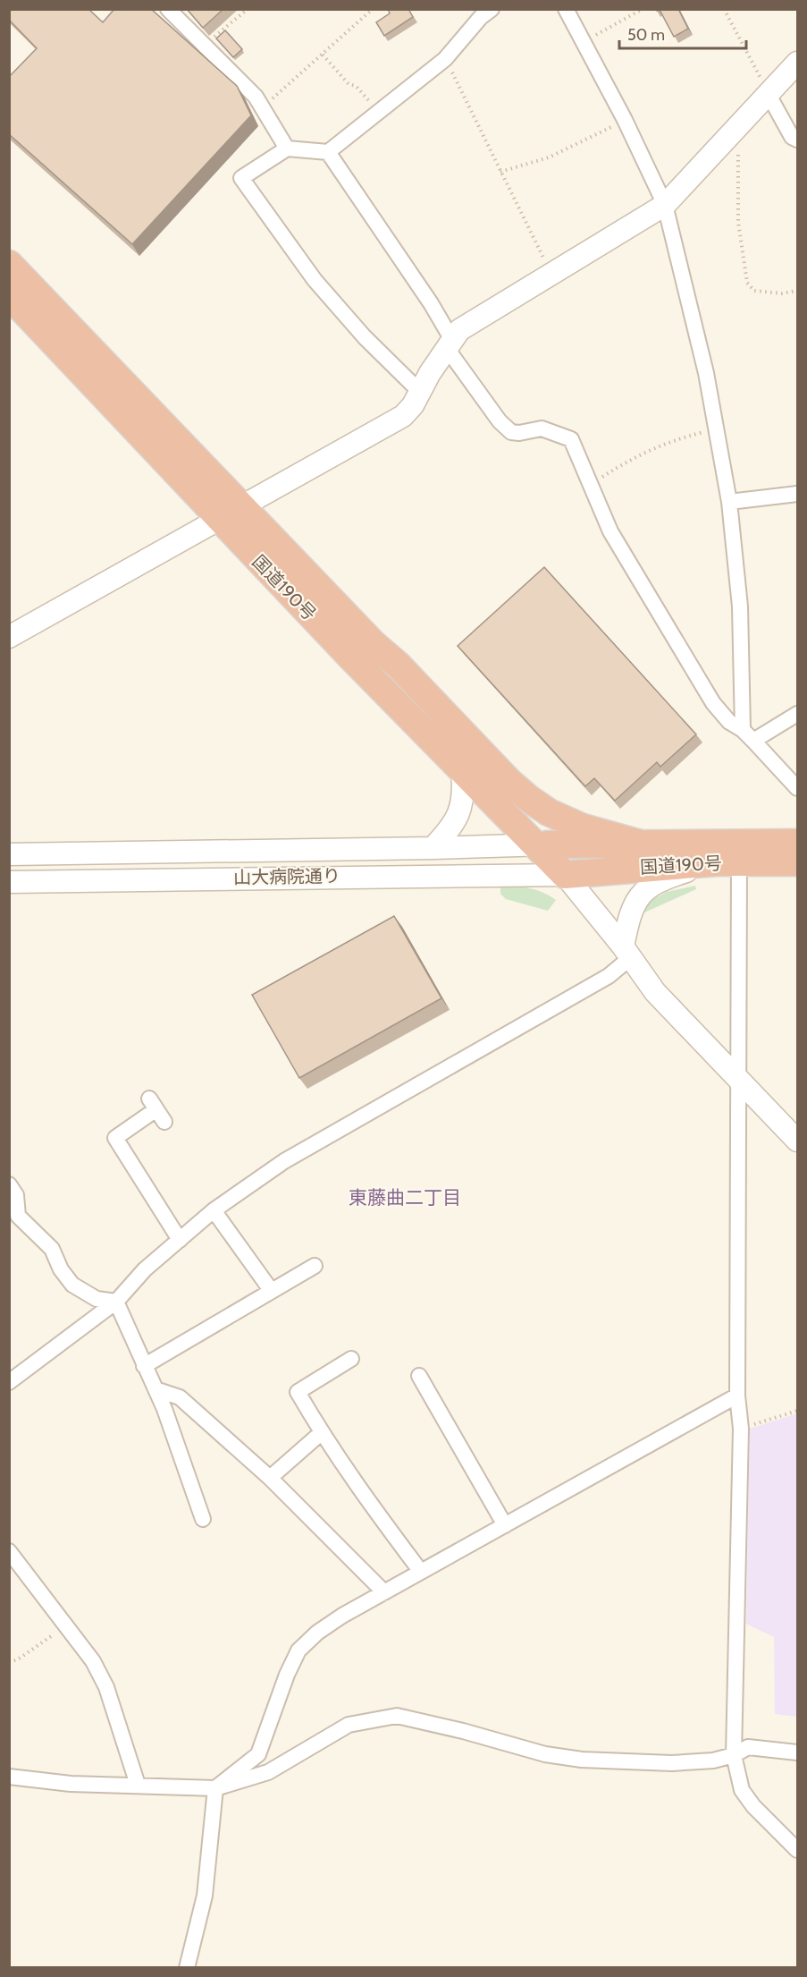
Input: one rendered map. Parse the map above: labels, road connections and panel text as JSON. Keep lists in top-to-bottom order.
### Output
{
  "streets": {
    "highway": ["国道190号"],
    "street": ["山大病院通り"]
  },
  "crossings": [
    ["国道190号", "山大病院通り"]
  ],
  "districts": ["東藤曲二丁目"],
  "scale_bar": "50 m"
}
